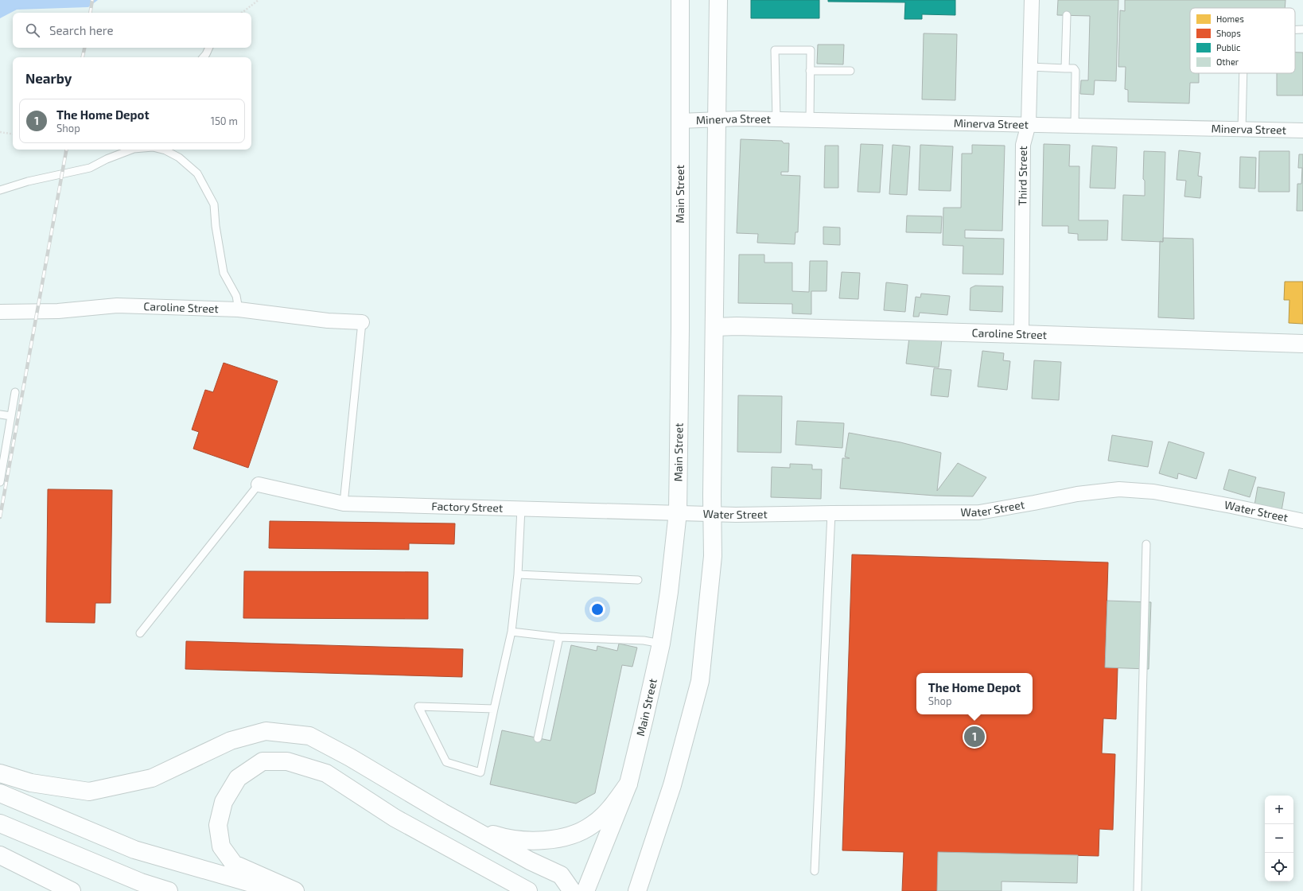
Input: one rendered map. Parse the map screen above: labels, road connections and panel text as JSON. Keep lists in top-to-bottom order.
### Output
{
  "streets": {
    "main road": ["Main Street", "Caroline Street"],
    "street": [
      "Minerva Street",
      "Third Street",
      "Factory Street",
      "Water Street"
    ]
  },
  "crossings": [
    ["Minerva Street", "Third Street"],
    ["Minerva Street", "Main Street"],
    ["Third Street", "Caroline Street"],
    ["Main Street", "Factory Street"],
    ["Main Street", "Water Street"],
    ["Factory Street", "Water Street"]
  ],
  "legend": [
    "Homes",
    "Shops",
    "Public",
    "Other"
  ],
  "page": {
    "search": "Search here",
    "heading": "Nearby",
    "list": [
      {
        "mark": "1",
        "name": "The Home Depot",
        "note": "Shop",
        "value": "150 m"
      }
    ],
    "popup": ["The Home Depot", "Shop"],
    "pins": "1",
    "map_buttons": ["+", "−"]
  }
}
